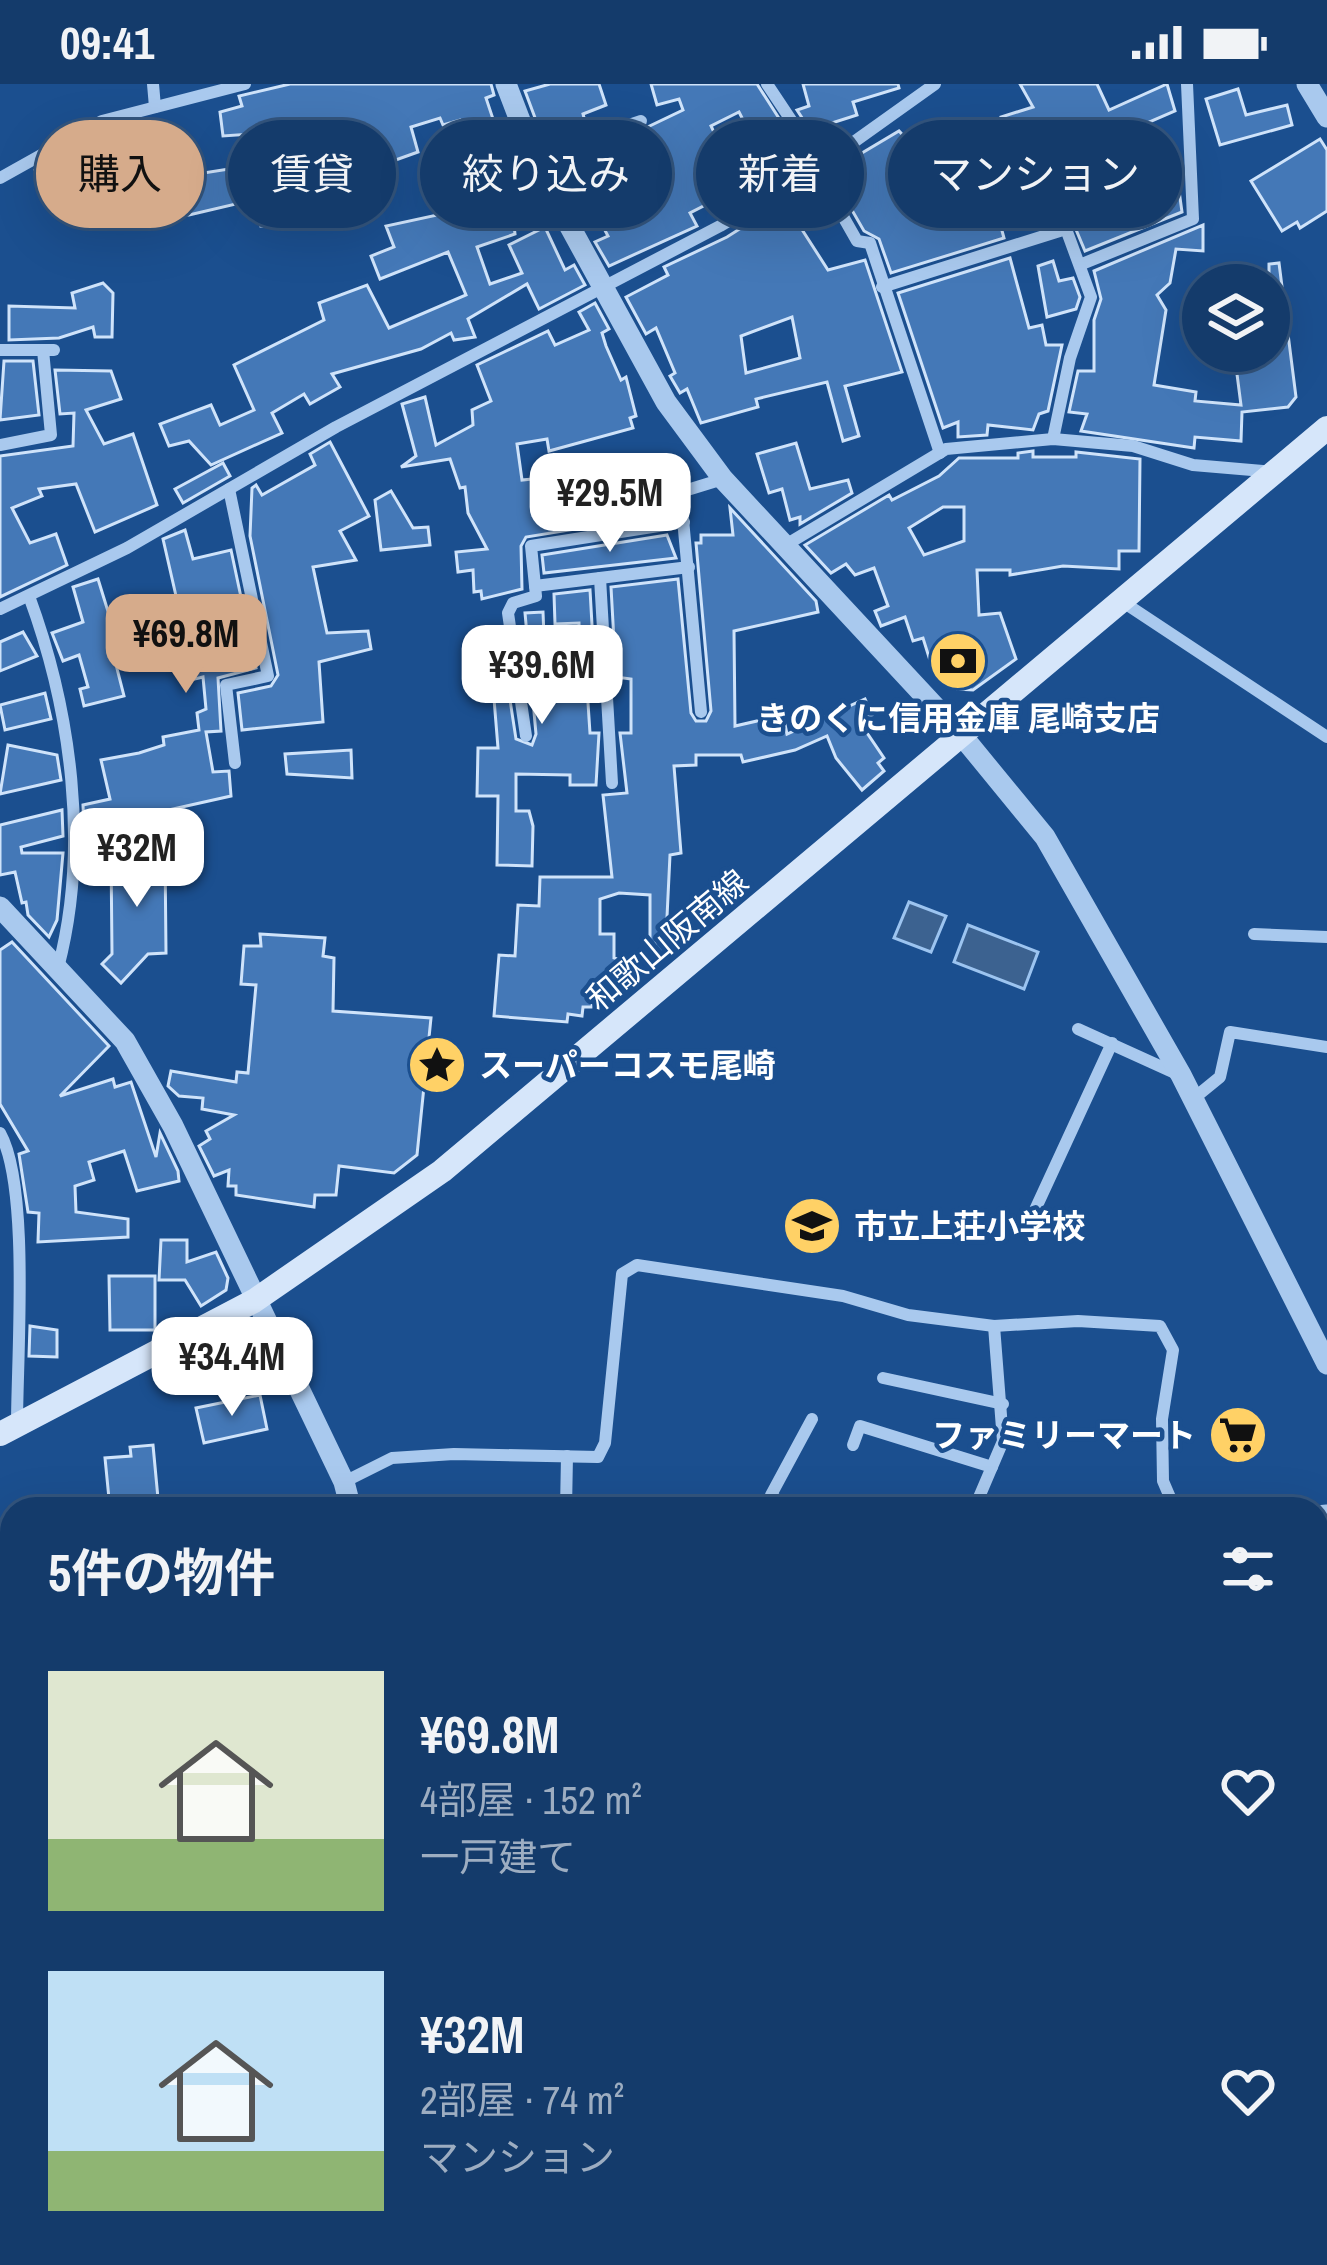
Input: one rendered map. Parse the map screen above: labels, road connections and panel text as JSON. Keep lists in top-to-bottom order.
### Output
{
  "streets": {
    "main road": ["和歌山阪南線"]
  },
  "places": {
    "bank": ["きのくに信用金庫 尾崎支店"],
    "place": ["スーパーコスモ尾崎"],
    "school or university": ["市立上荘小学校"],
    "supermarket": ["ファミリーマート"]
  },
  "page": {
    "status": "09:41",
    "chip": [
      "購入",
      "賃貸",
      "絞り込み",
      "新着",
      "マンション"
    ],
    "price": [
      "¥29.5M",
      "¥69.8M",
      "¥39.6M",
      "¥32M",
      "¥34.4M"
    ],
    "heading": "5件の物件",
    "list": [
      {
        "name": "¥69.8M",
        "note": "4部屋 · 152 m² · 一戸建て"
      },
      {
        "name": "¥32M",
        "note": "2部屋 · 74 m² · マンション"
      }
    ]
  }
}
